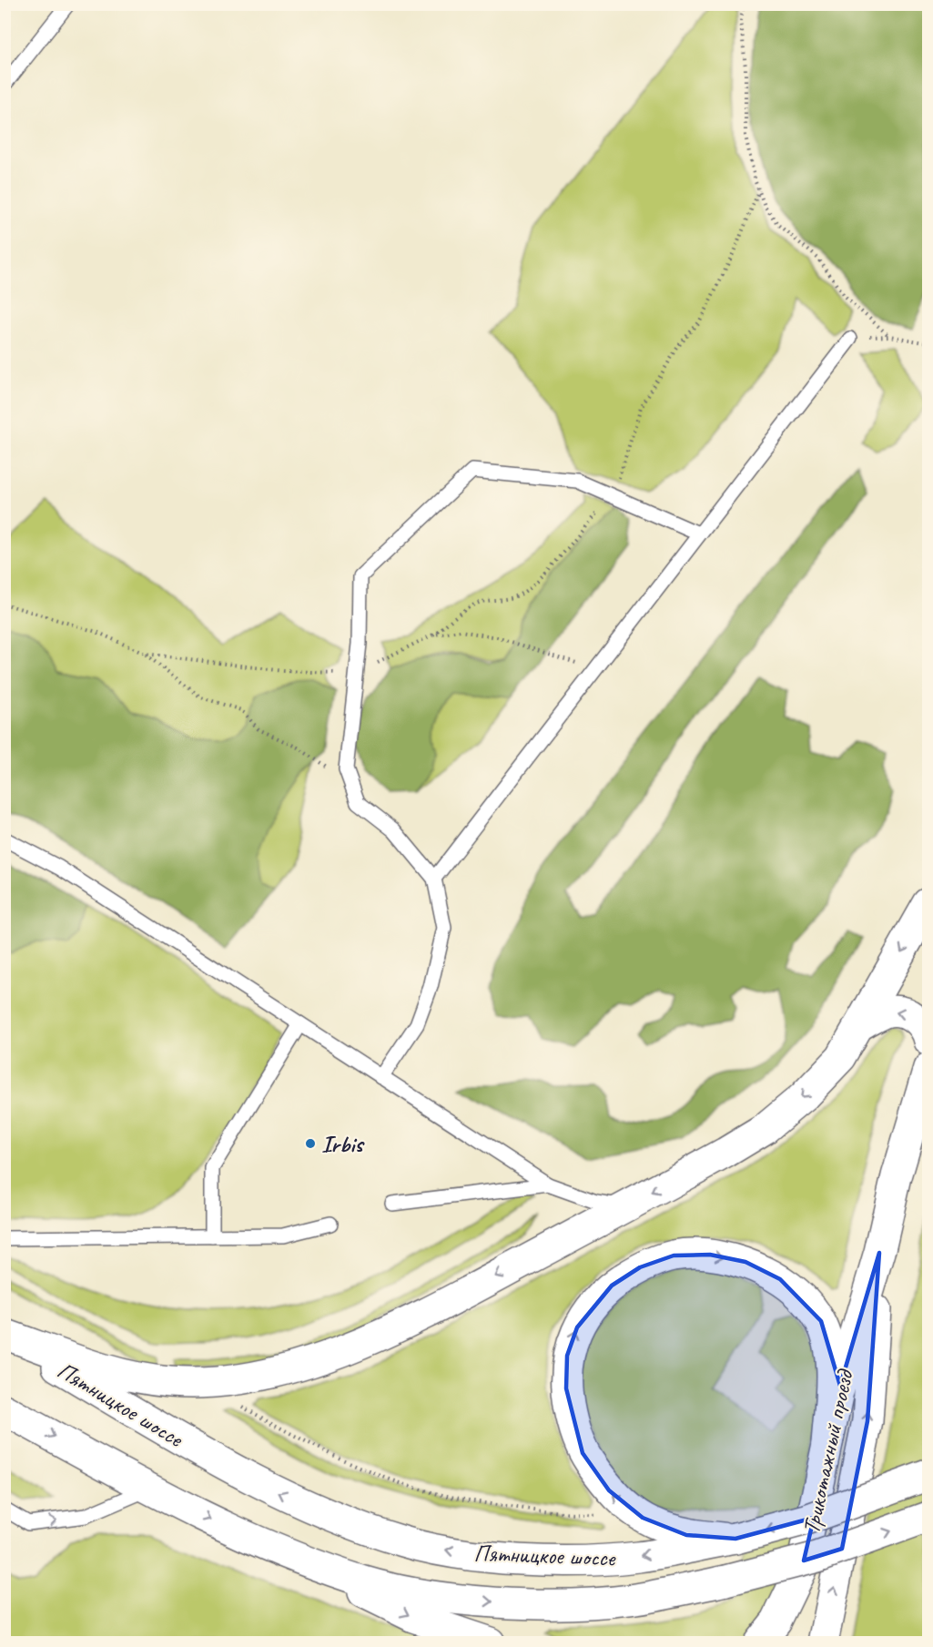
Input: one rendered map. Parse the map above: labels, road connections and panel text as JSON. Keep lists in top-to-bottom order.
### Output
{
  "streets": {
    "main road": ["Пятницкое шоссе", "Трикотажный проезд"]
  },
  "places": ["Irbis"]
}
